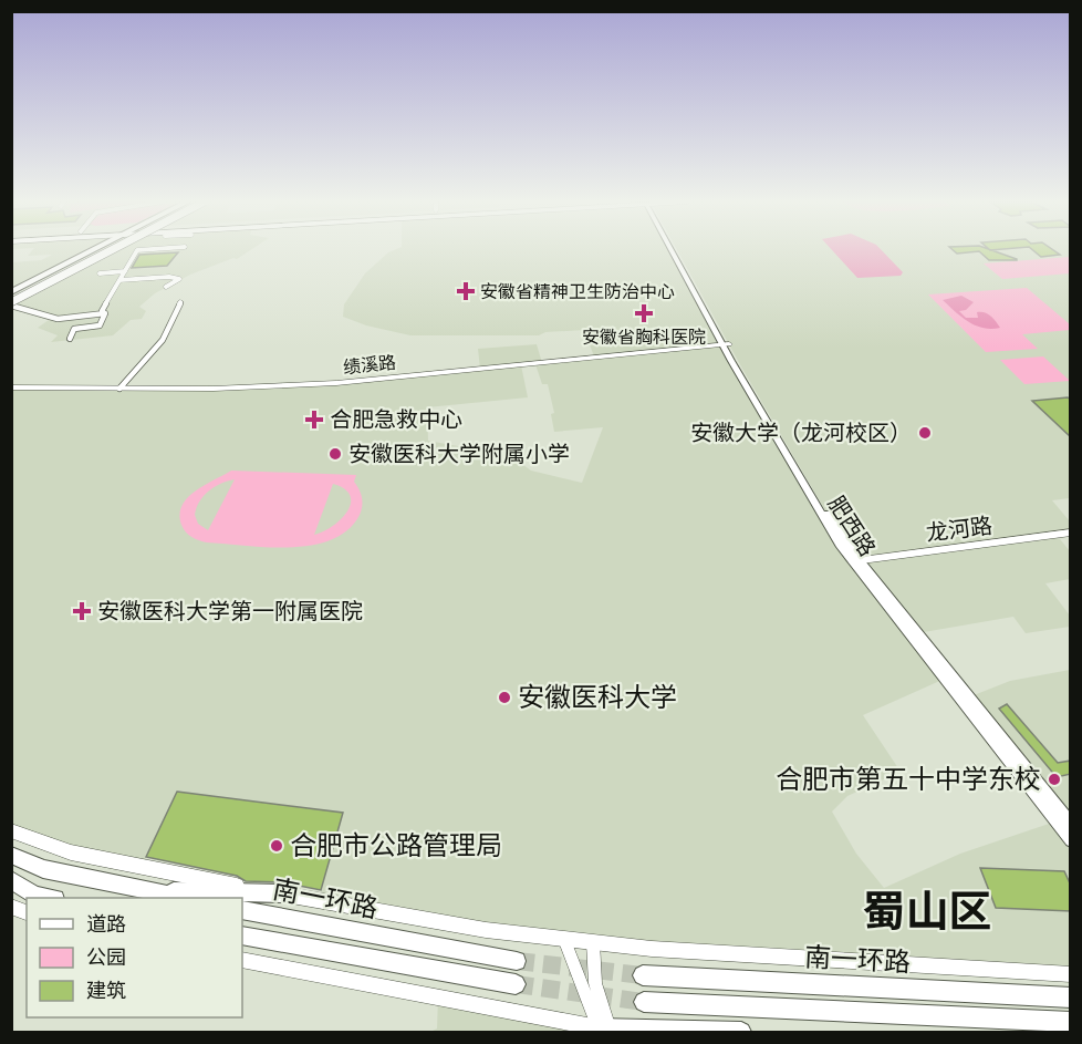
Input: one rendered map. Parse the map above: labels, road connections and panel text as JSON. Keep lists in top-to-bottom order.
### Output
{
  "streets": {
    "highway": ["南一环路"],
    "main road": ["肥西路"],
    "street": ["绩溪路", "龙河路"]
  },
  "crossings": [
    ["绩溪路", "肥西路"],
    ["肥西路", "龙河路"]
  ],
  "districts": ["蜀山区"],
  "places": {
    "health": [
      "安徽省精神卫生防治中心",
      "安徽省胸科医院",
      "合肥急救中心",
      "安徽医科大学第一附属医院"
    ],
    "other": [
      "安徽大学（龙河校区）",
      "安徽医科大学附属小学",
      "安徽医科大学",
      "合肥市第五十中学东校",
      "合肥市公路管理局"
    ]
  },
  "legend": ["道路", "公园", "建筑"]
}
